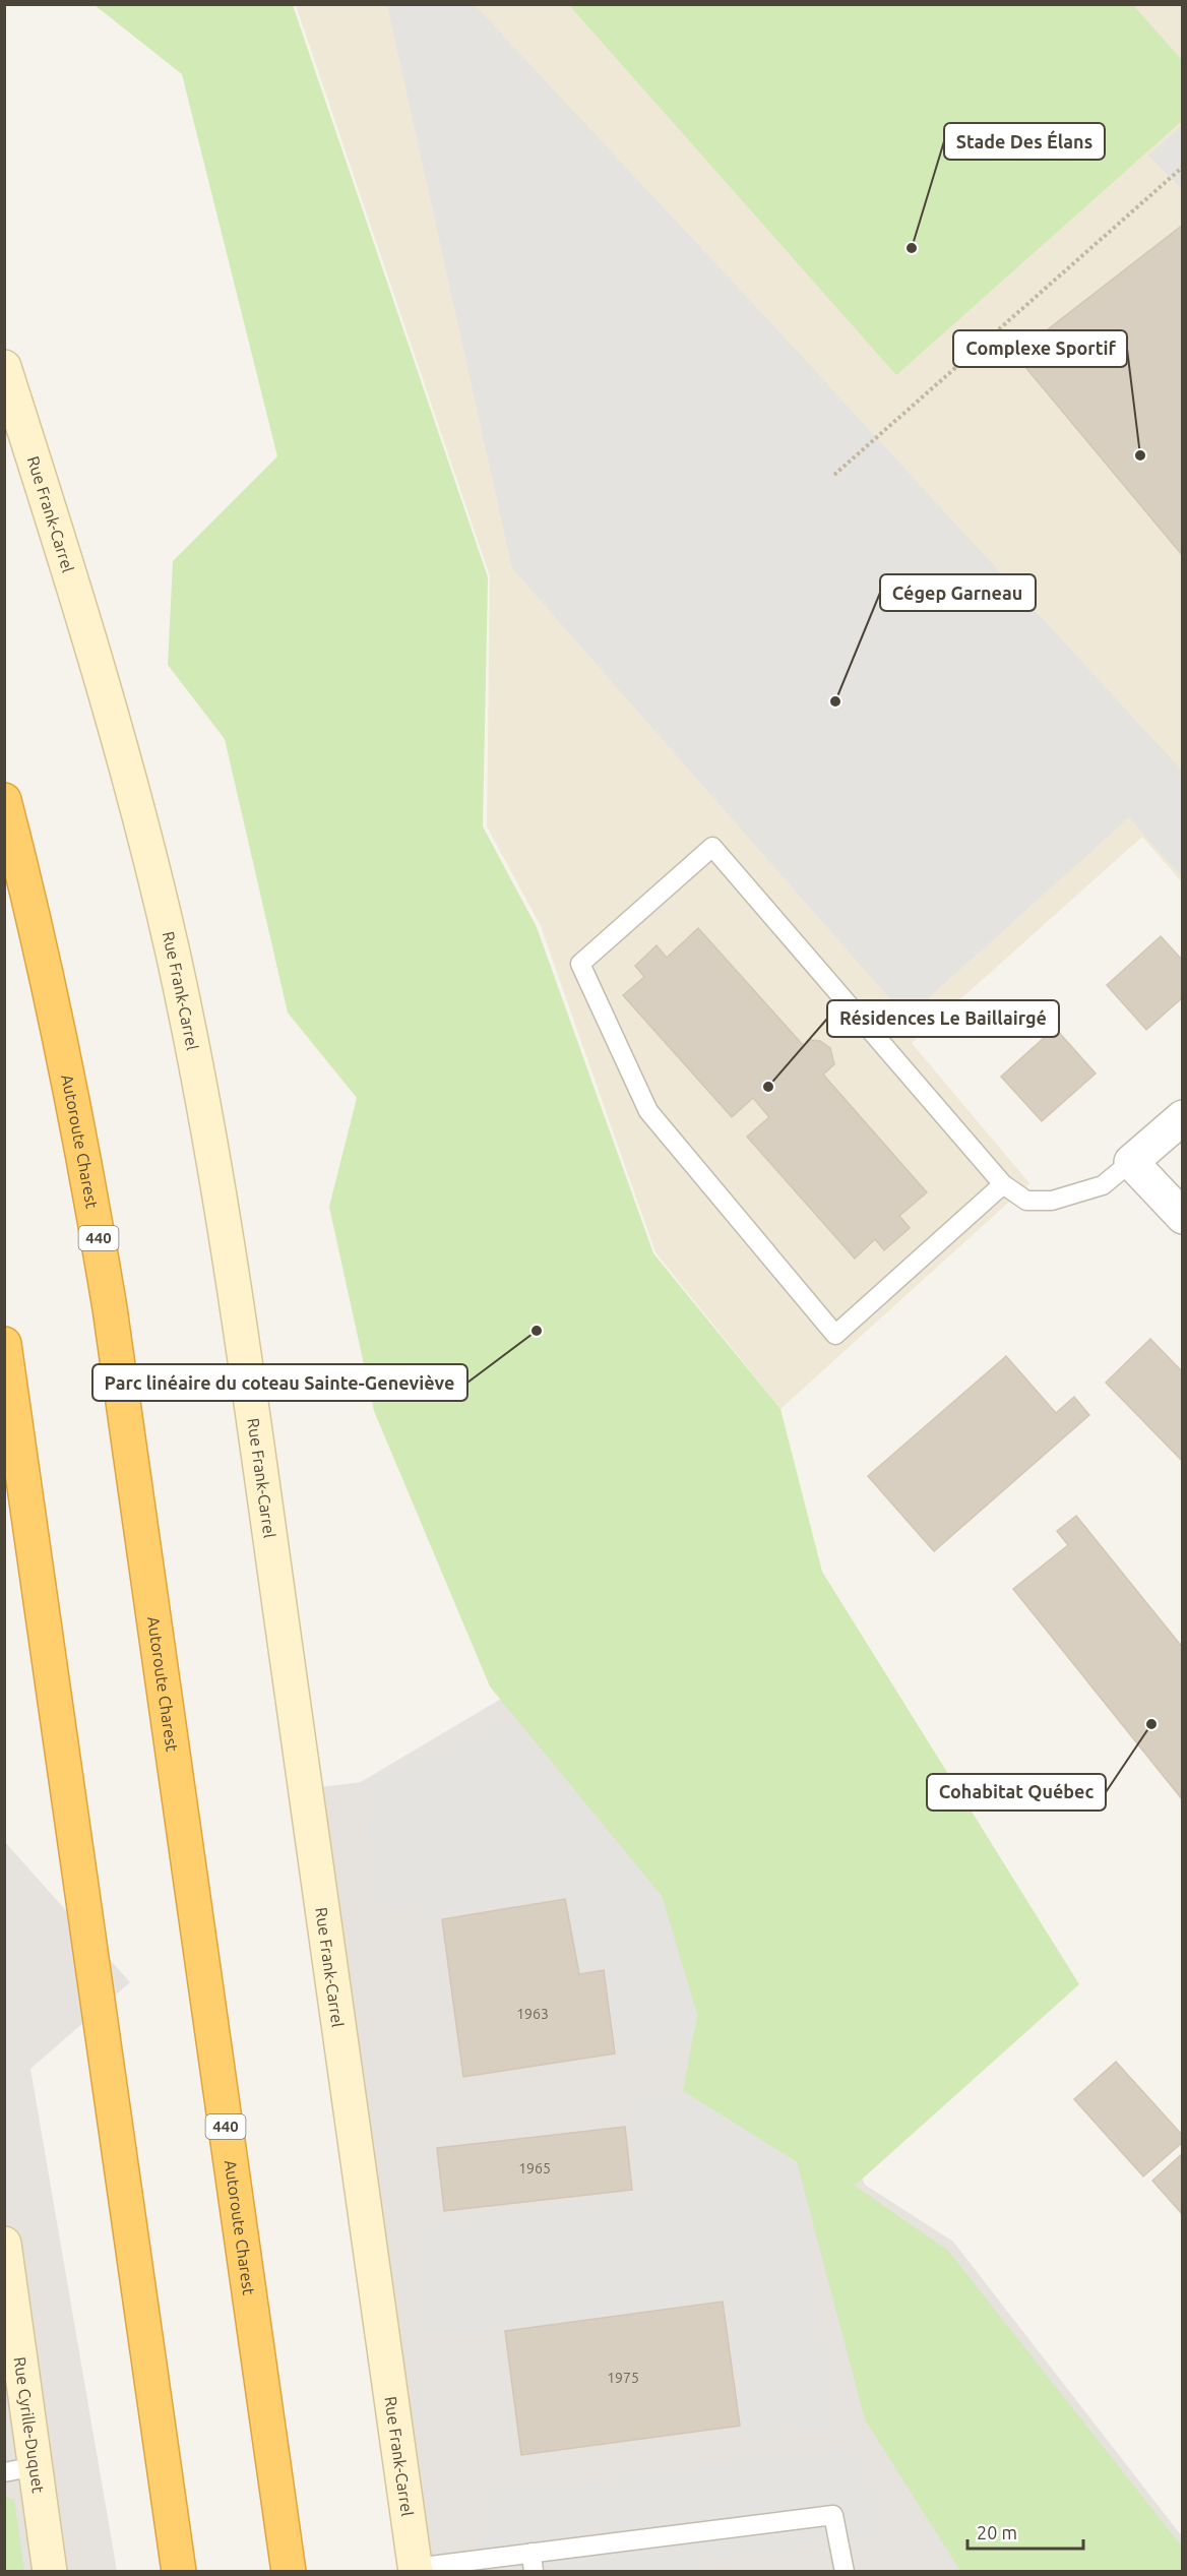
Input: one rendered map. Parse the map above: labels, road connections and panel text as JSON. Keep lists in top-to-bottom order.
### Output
{
  "streets": {
    "highway": ["Autoroute Charest", "440"],
    "street": ["Rue Frank-Carrel", "Rue Cyrille-Duquet"]
  },
  "places": [
    "Stade Des Élans",
    "Complexe Sportif",
    "Cégep Garneau",
    "Résidences Le Baillairgé",
    "Parc linéaire du coteau Sainte-Geneviève",
    "Cohabitat Québec"
  ],
  "house_numbers": ["1963", "1965", "1975"],
  "scale_bar": "20 m"
}
